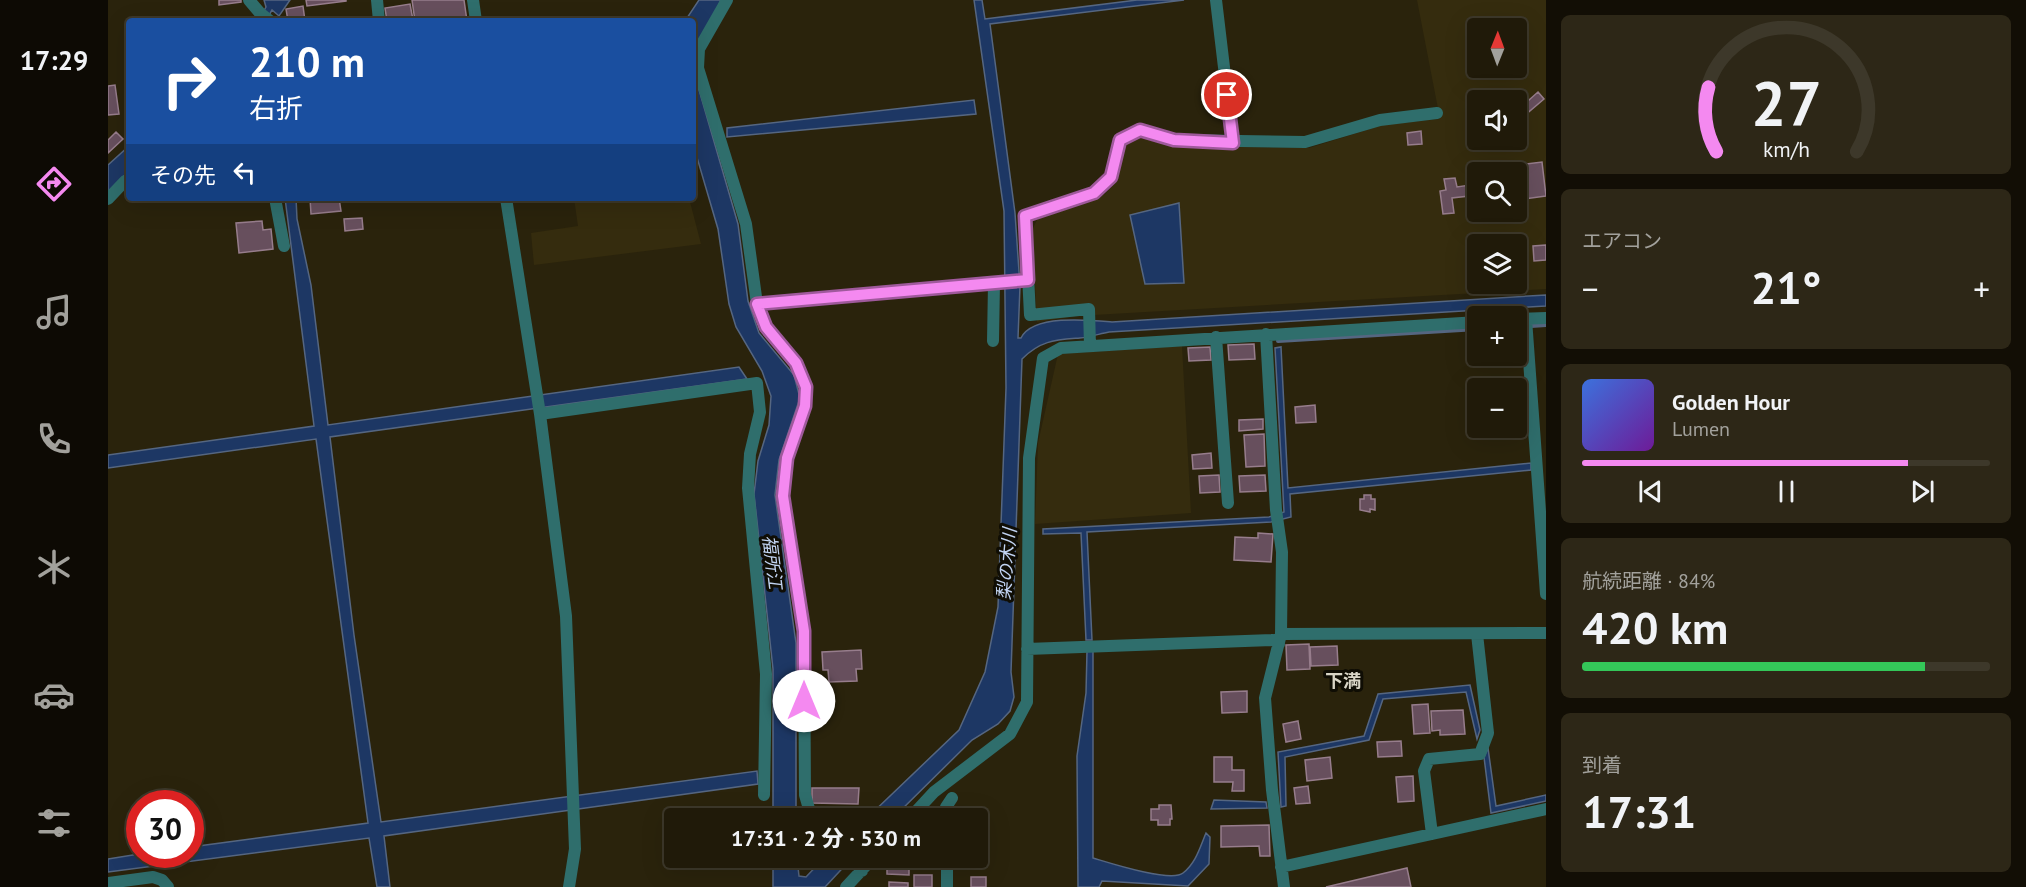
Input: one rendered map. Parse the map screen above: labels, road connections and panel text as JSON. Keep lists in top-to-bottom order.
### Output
{
  "districts": ["下満"],
  "water": ["福所江", "梨の木川"],
  "north": "top",
  "page": {
    "tabs": "17:29",
    "map_buttons": ["+", "−"],
    "turn": ["210 m", "右折"],
    "then": "その先",
    "tile": [
      "エアコン",
      ["航続距離 · 84%", "420 km"],
      ["到着", "17:31"]
    ],
    "heat": ["−", "21°", "+"],
    "song": ["Golden Hour", "Lumen"],
    "limit": "30",
    "trip": "17:31 · 2 分 · 530 m",
    "gauge": ["27", "km/h"]
  }
}
